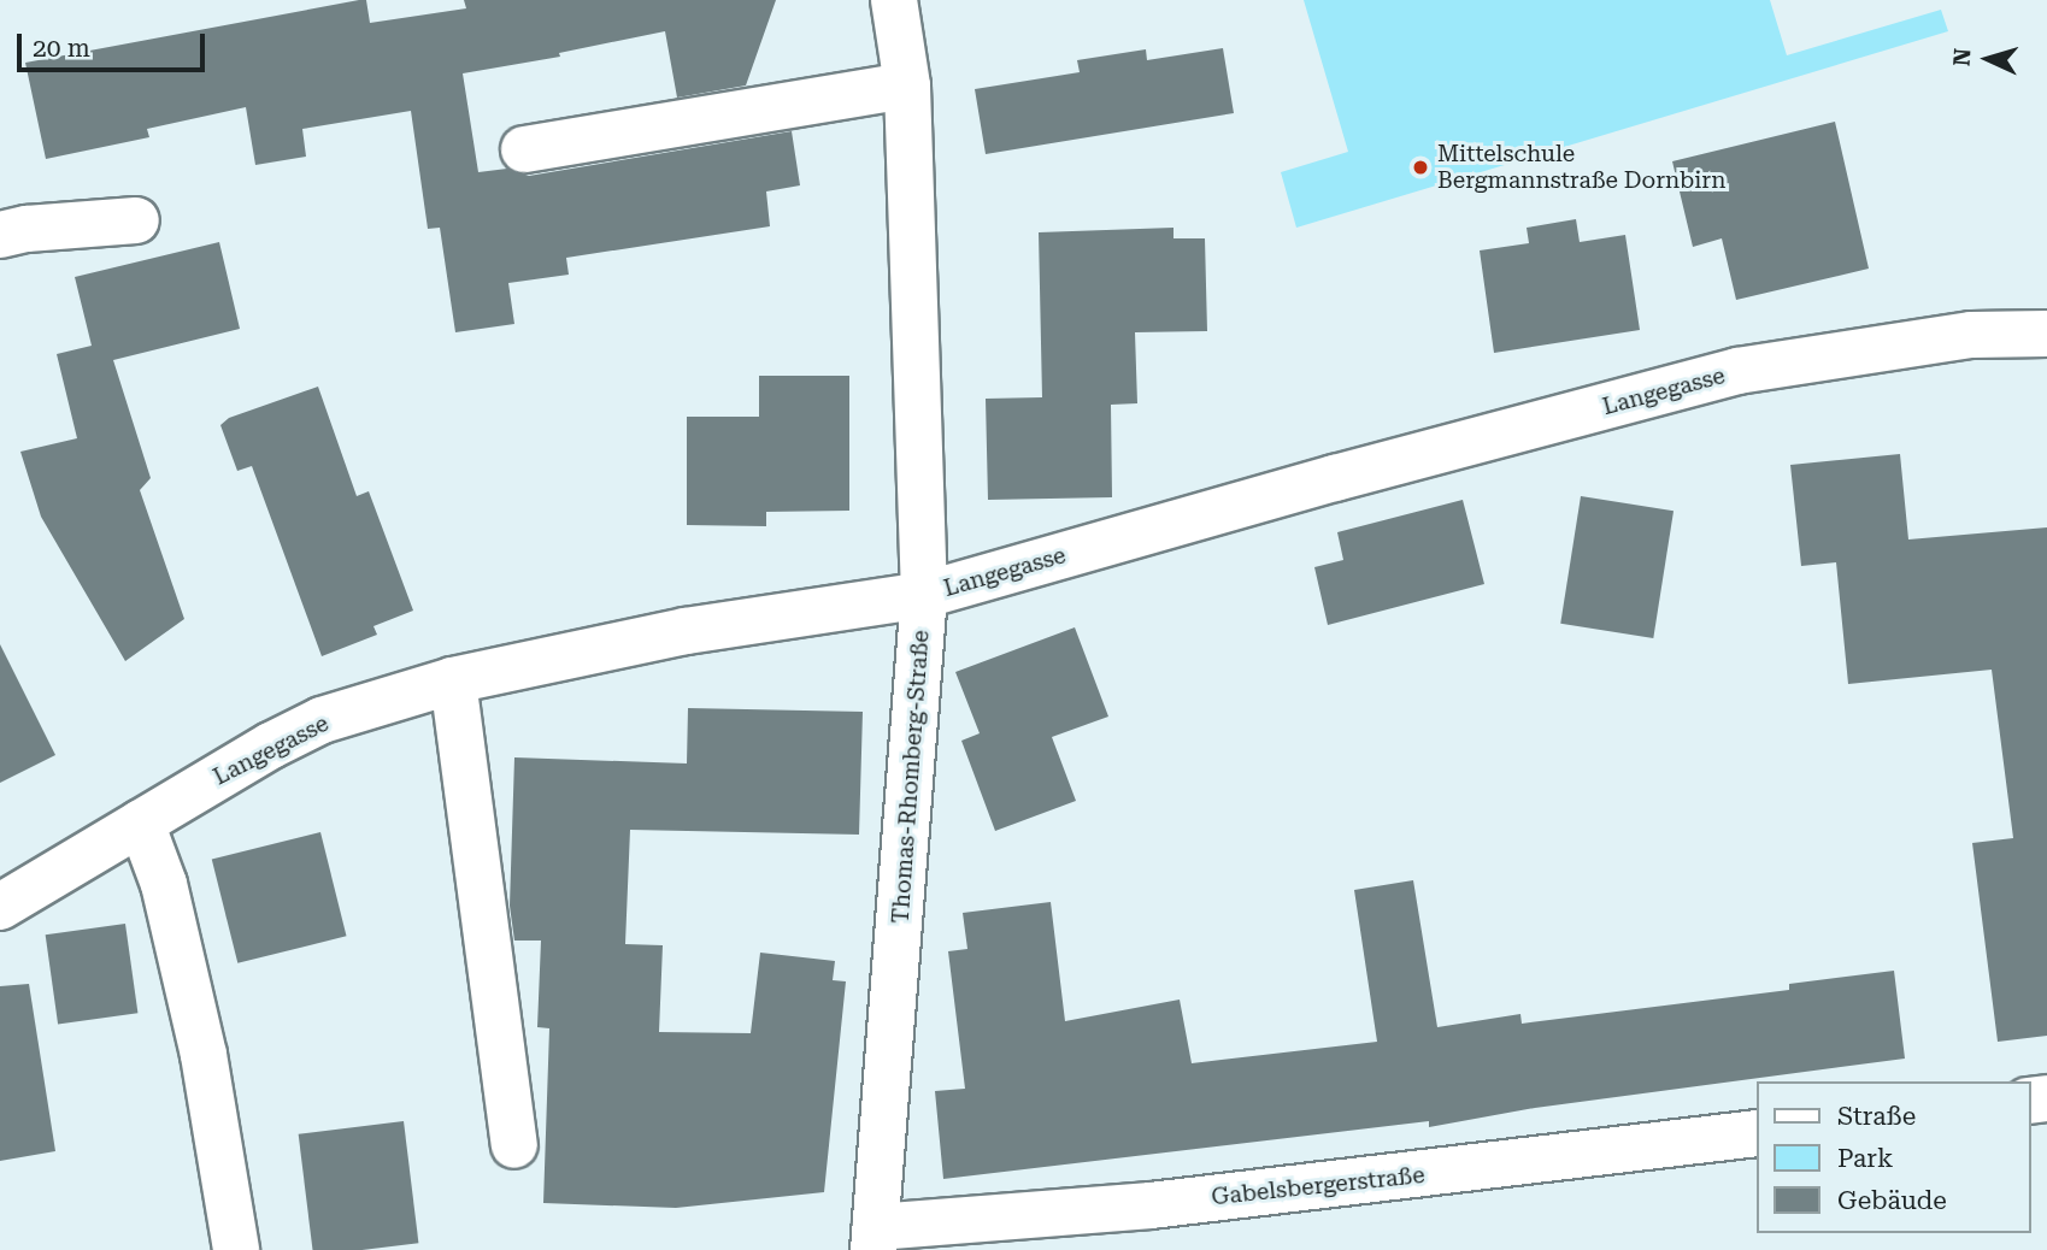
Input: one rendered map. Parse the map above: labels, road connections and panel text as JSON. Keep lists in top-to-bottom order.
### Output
{
  "streets": {
    "street": ["Langegasse", "Thomas-Rhomberg-Straße", "Gabelsbergerstraße"]
  },
  "crossings": [
    ["Langegasse", "Thomas-Rhomberg-Straße"],
    ["Thomas-Rhomberg-Straße", "Gabelsbergerstraße"]
  ],
  "places": ["Mittelschule Bergmannstraße Dornbirn"],
  "legend": ["Straße", "Park", "Gebäude"],
  "scale_bar": "20 m",
  "north": "left"
}
